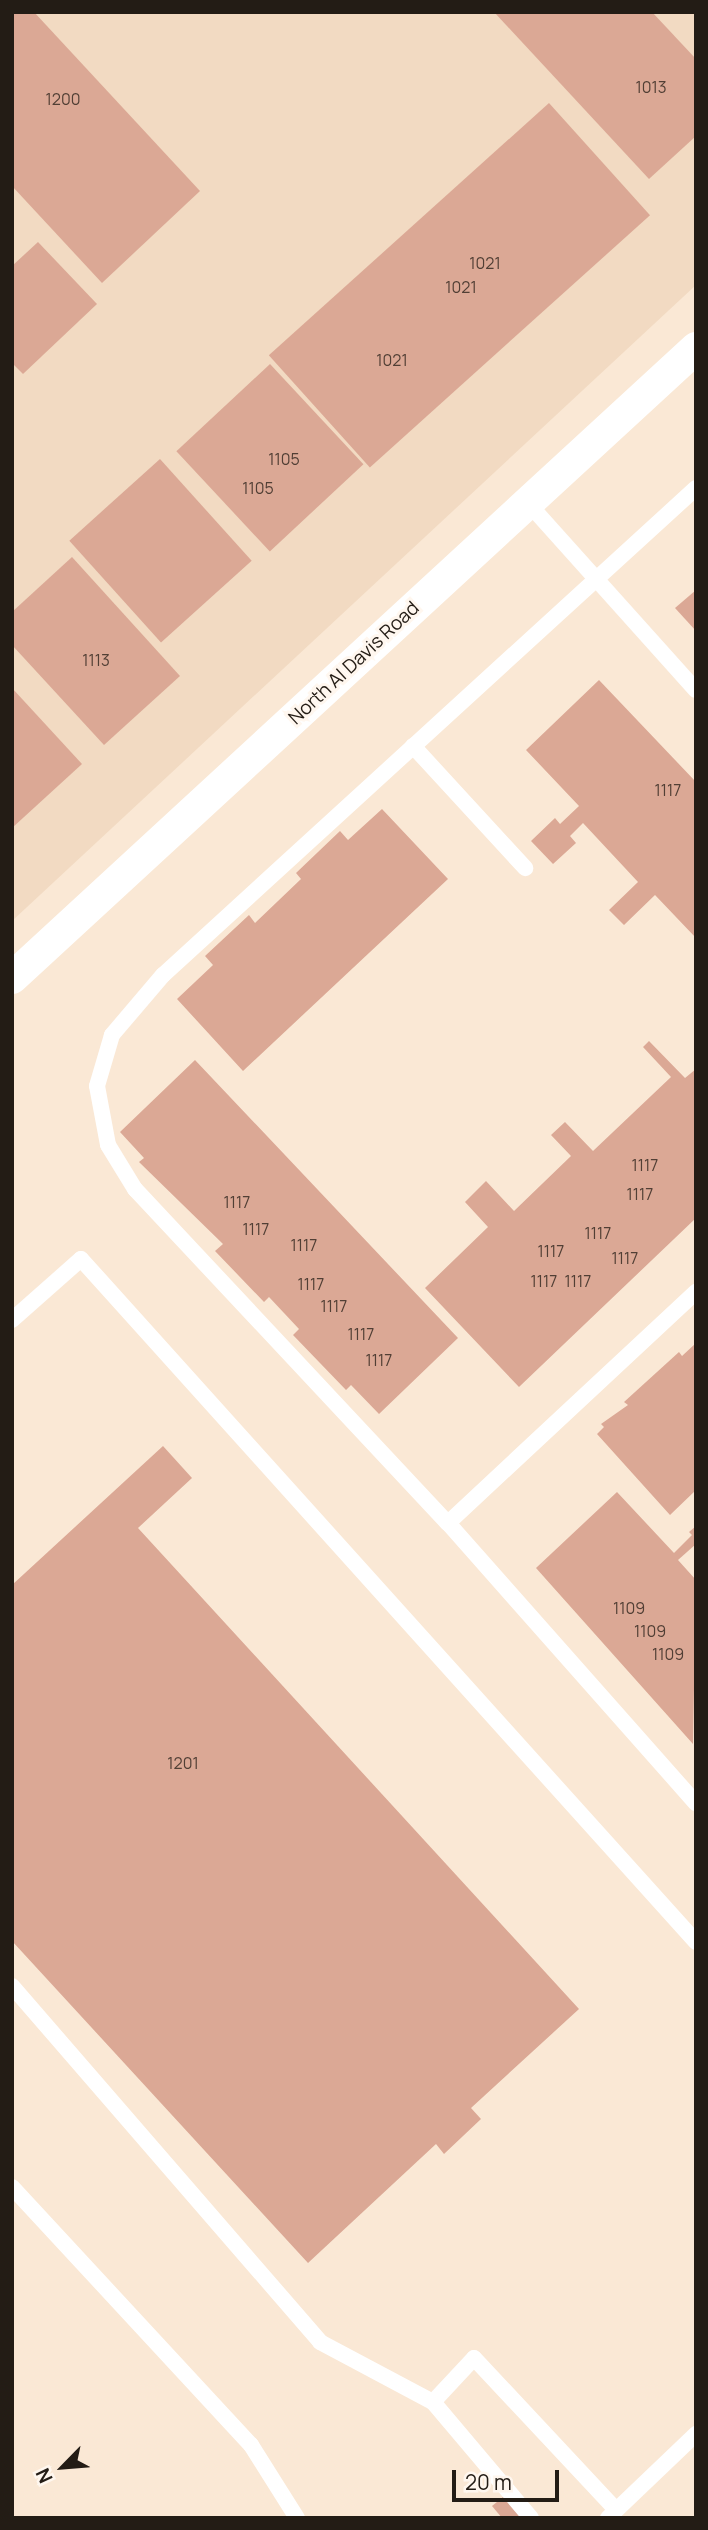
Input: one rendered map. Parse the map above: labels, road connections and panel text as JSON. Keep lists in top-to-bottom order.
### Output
{
  "streets": {
    "street": ["North Al Davis Road"]
  },
  "house_numbers": [
    "1013",
    "1200",
    "1021",
    "1021",
    "1021",
    "1105",
    "1105",
    "1113",
    "1117",
    "1117",
    "1117",
    "1117",
    "1117",
    "1117",
    "1117",
    "1117",
    "1117",
    "1117",
    "1117",
    "1117",
    "1117",
    "1117",
    "1117",
    "1109",
    "1109",
    "1109",
    "1201"
  ],
  "scale_bar": "20 m",
  "north": "bottom left"
}
